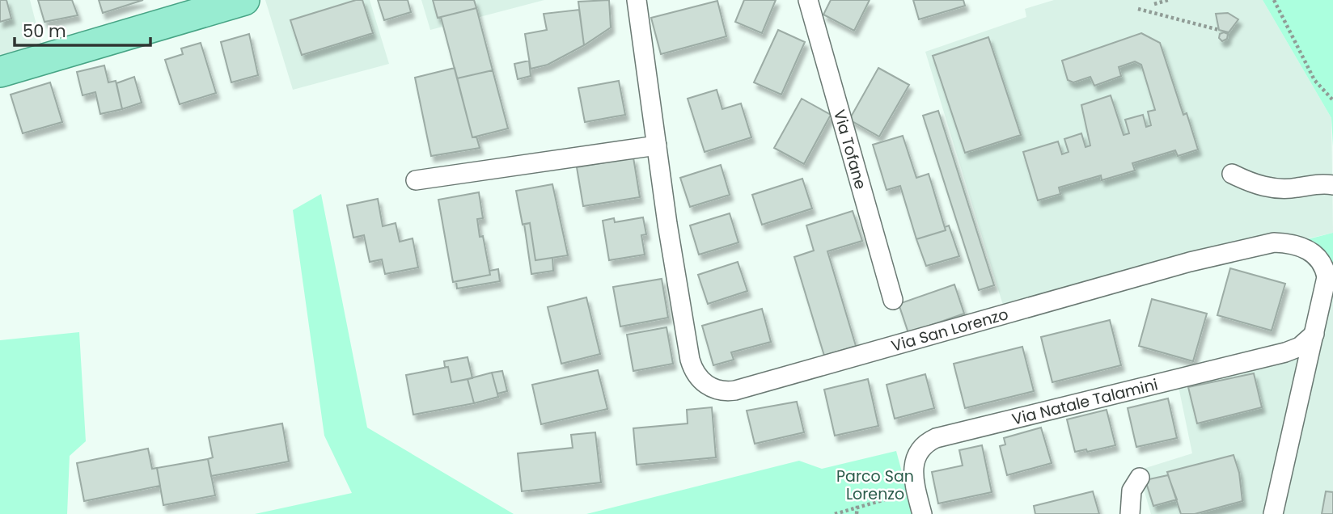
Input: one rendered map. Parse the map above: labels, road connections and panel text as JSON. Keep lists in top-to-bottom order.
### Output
{
  "streets": {
    "street": ["Via Tofane", "Via San Lorenzo", "Via Natale Talamini"]
  },
  "crossings": [
    ["Via San Lorenzo", "Via Natale Talamini"]
  ],
  "parks": ["Parco San Lorenzo"],
  "scale_bar": "50 m"
}
